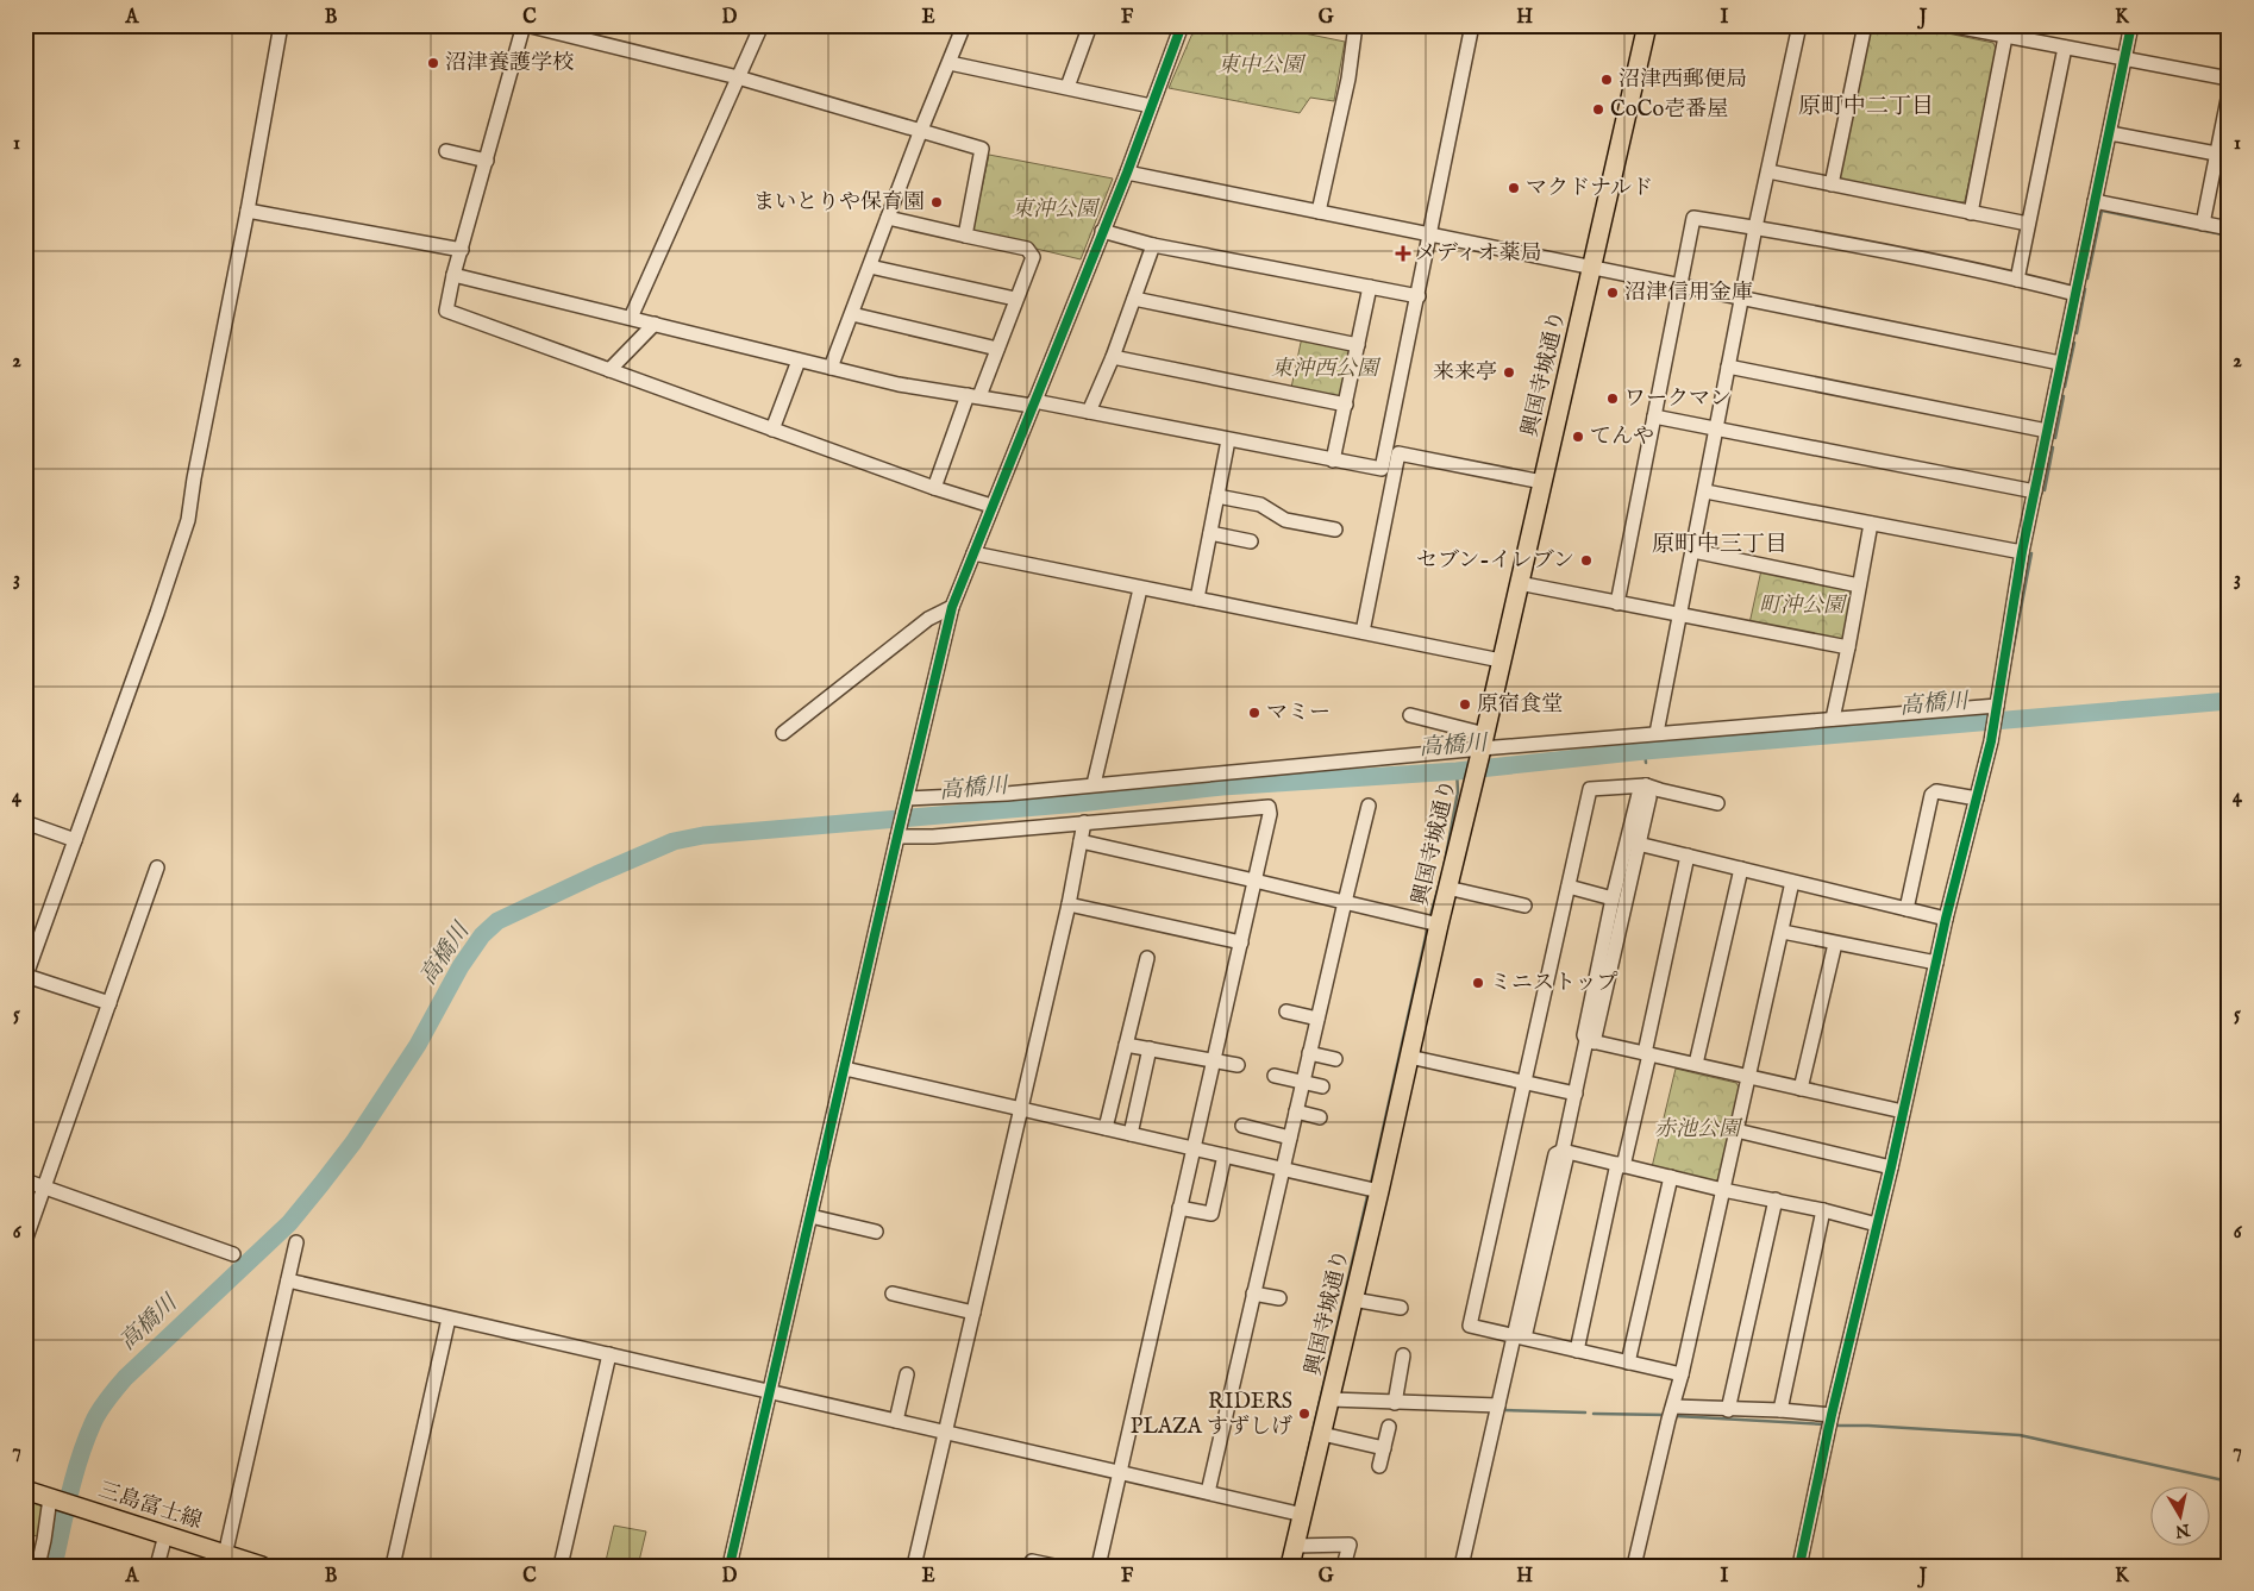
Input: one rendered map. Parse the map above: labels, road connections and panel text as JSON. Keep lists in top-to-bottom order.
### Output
{
  "streets": {
    "main road": ["興国寺城通り", "三島富士線"]
  },
  "districts": ["原町中二丁目", "原町中三丁目"],
  "water": ["高橋川"],
  "parks": [
    "東中公園",
    "東沖公園",
    "東沖西公園",
    "町沖公園",
    "赤池公園"
  ],
  "places": {
    "other": [
      "沼津養護学校",
      "沼津西郵便局",
      "CoCo壱番屋",
      "マクドナルド",
      "まいとりや保育園",
      "沼津信用金庫",
      "来来亭",
      "ワークマン",
      "てんや",
      "セブン-イレブン",
      "原宿食堂",
      "マミー",
      "ミニストップ",
      "RIDERS PLAZA すずしげ"
    ],
    "health": ["メディオ薬局"]
  },
  "north": "bottom",
  "grid": {
    "columns": [
      "A",
      "B",
      "C",
      "D",
      "E",
      "F",
      "G",
      "H",
      "I",
      "J",
      "K"
    ],
    "rows": [
      "1",
      "2",
      "3",
      "4",
      "5",
      "6",
      "7"
    ]
  }
}
